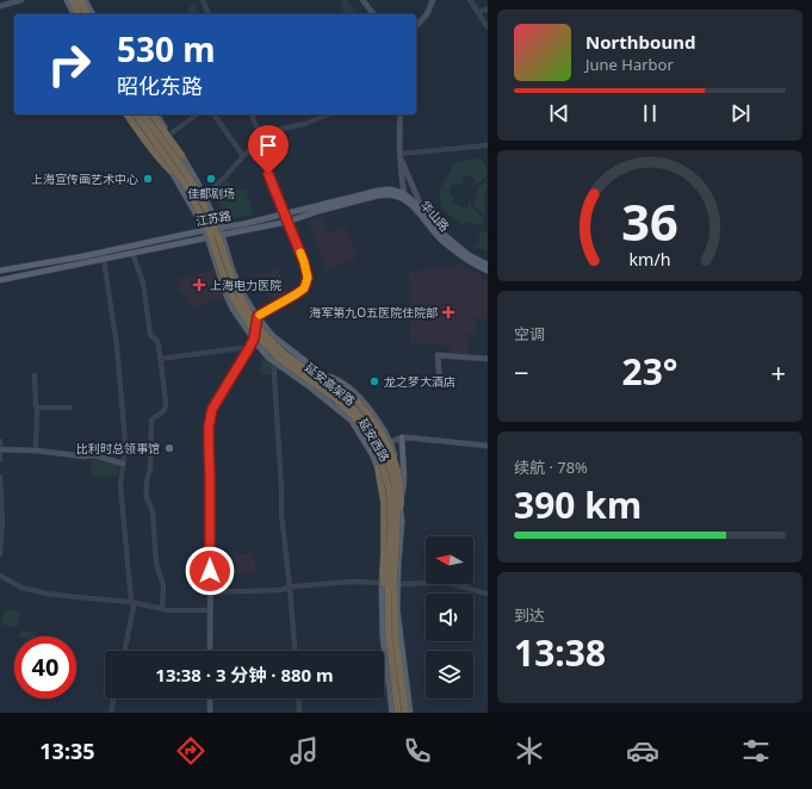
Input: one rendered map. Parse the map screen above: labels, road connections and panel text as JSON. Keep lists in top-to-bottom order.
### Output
{
  "streets": {
    "highway": ["延安高架路"],
    "main road": ["华山路", "江苏路", "延安西路"]
  },
  "crossings": [
    ["华山路", "江苏路"],
    ["江苏路", "延安西路"],
    ["延安高架路", "延安西路"]
  ],
  "places": {
    "other": [
      "上海宣传画艺术中心",
      "佳都剧场",
      "龙之梦大酒店",
      "比利时总领事馆"
    ],
    "health": ["上海电力医院", "海军第九O五医院住院部"]
  },
  "north": "left",
  "page": {
    "turn": ["530 m", "昭化东路"],
    "song": ["Northbound", "June Harbor"],
    "tile": [
      "空调",
      ["续航 · 78%", "390 km"],
      ["到达", "13:38"]
    ],
    "heat": ["−", "23°", "+"],
    "limit": "40",
    "trip": "13:38 · 3 分钟 · 880 m",
    "tabs": "13:35",
    "gauge": ["36", "km/h"]
  }
}
